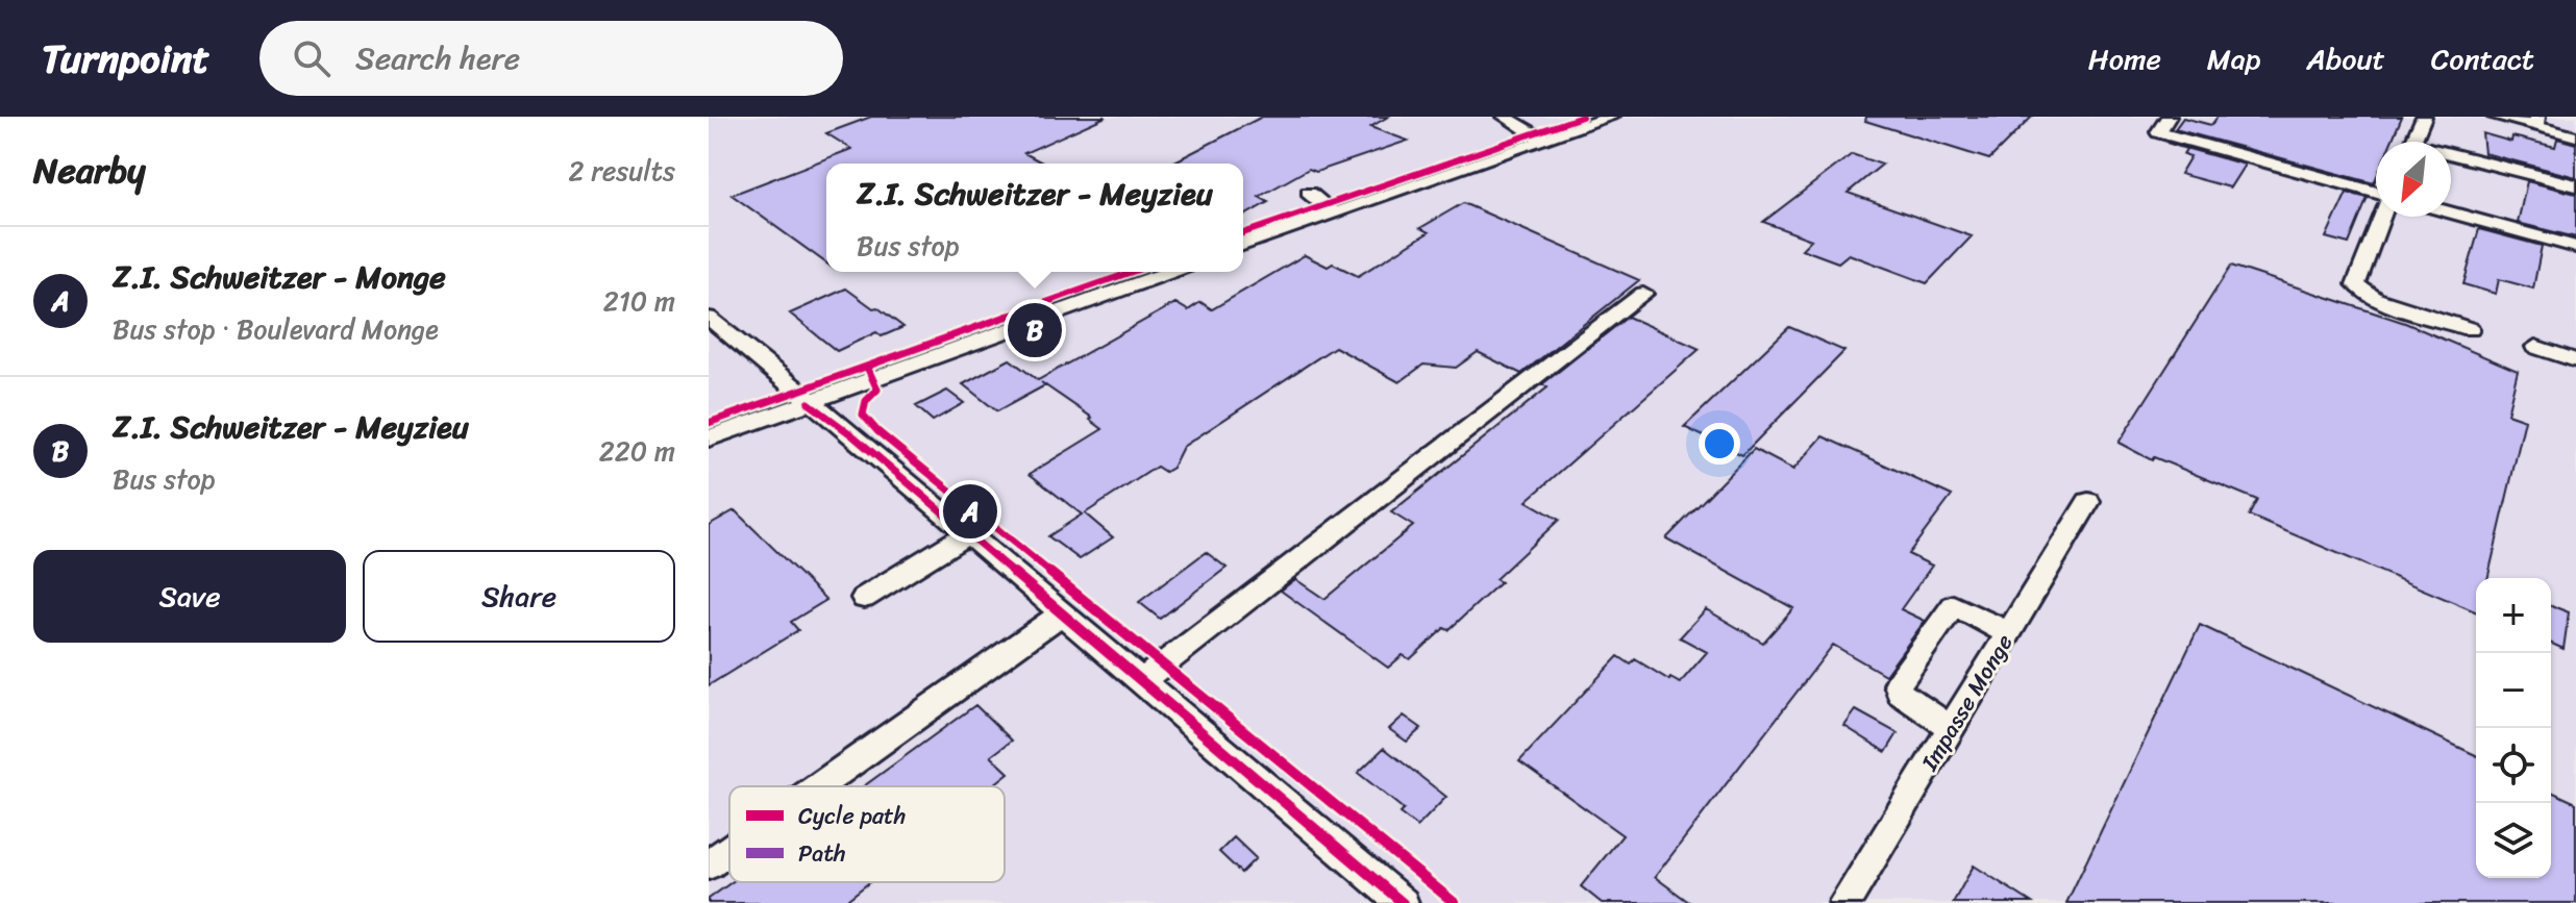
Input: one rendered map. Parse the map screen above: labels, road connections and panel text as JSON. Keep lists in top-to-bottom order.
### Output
{
  "streets": {
    "street": ["Impasse Monge"]
  },
  "legend": ["Cycle path", "Path"],
  "north": "bottom left",
  "page": {
    "header": "Turnpoint",
    "search": "Search here",
    "nav": [
      "Home",
      "Map",
      "About",
      "Contact"
    ],
    "heading": ["Nearby", "2 results"],
    "popup": ["Z.I. Schweitzer - Meyzieu", "Bus stop"],
    "list": [
      {
        "mark": "A",
        "name": "Z.I. Schweitzer - Monge",
        "note": "Bus stop · Boulevard Monge",
        "value": "210 m"
      },
      {
        "mark": "B",
        "name": "Z.I. Schweitzer - Meyzieu",
        "note": "Bus stop",
        "value": "220 m"
      }
    ],
    "pins": ["B", "A"],
    "buttons": ["Save", "Share"],
    "map_buttons": ["+", "−"]
  }
}
